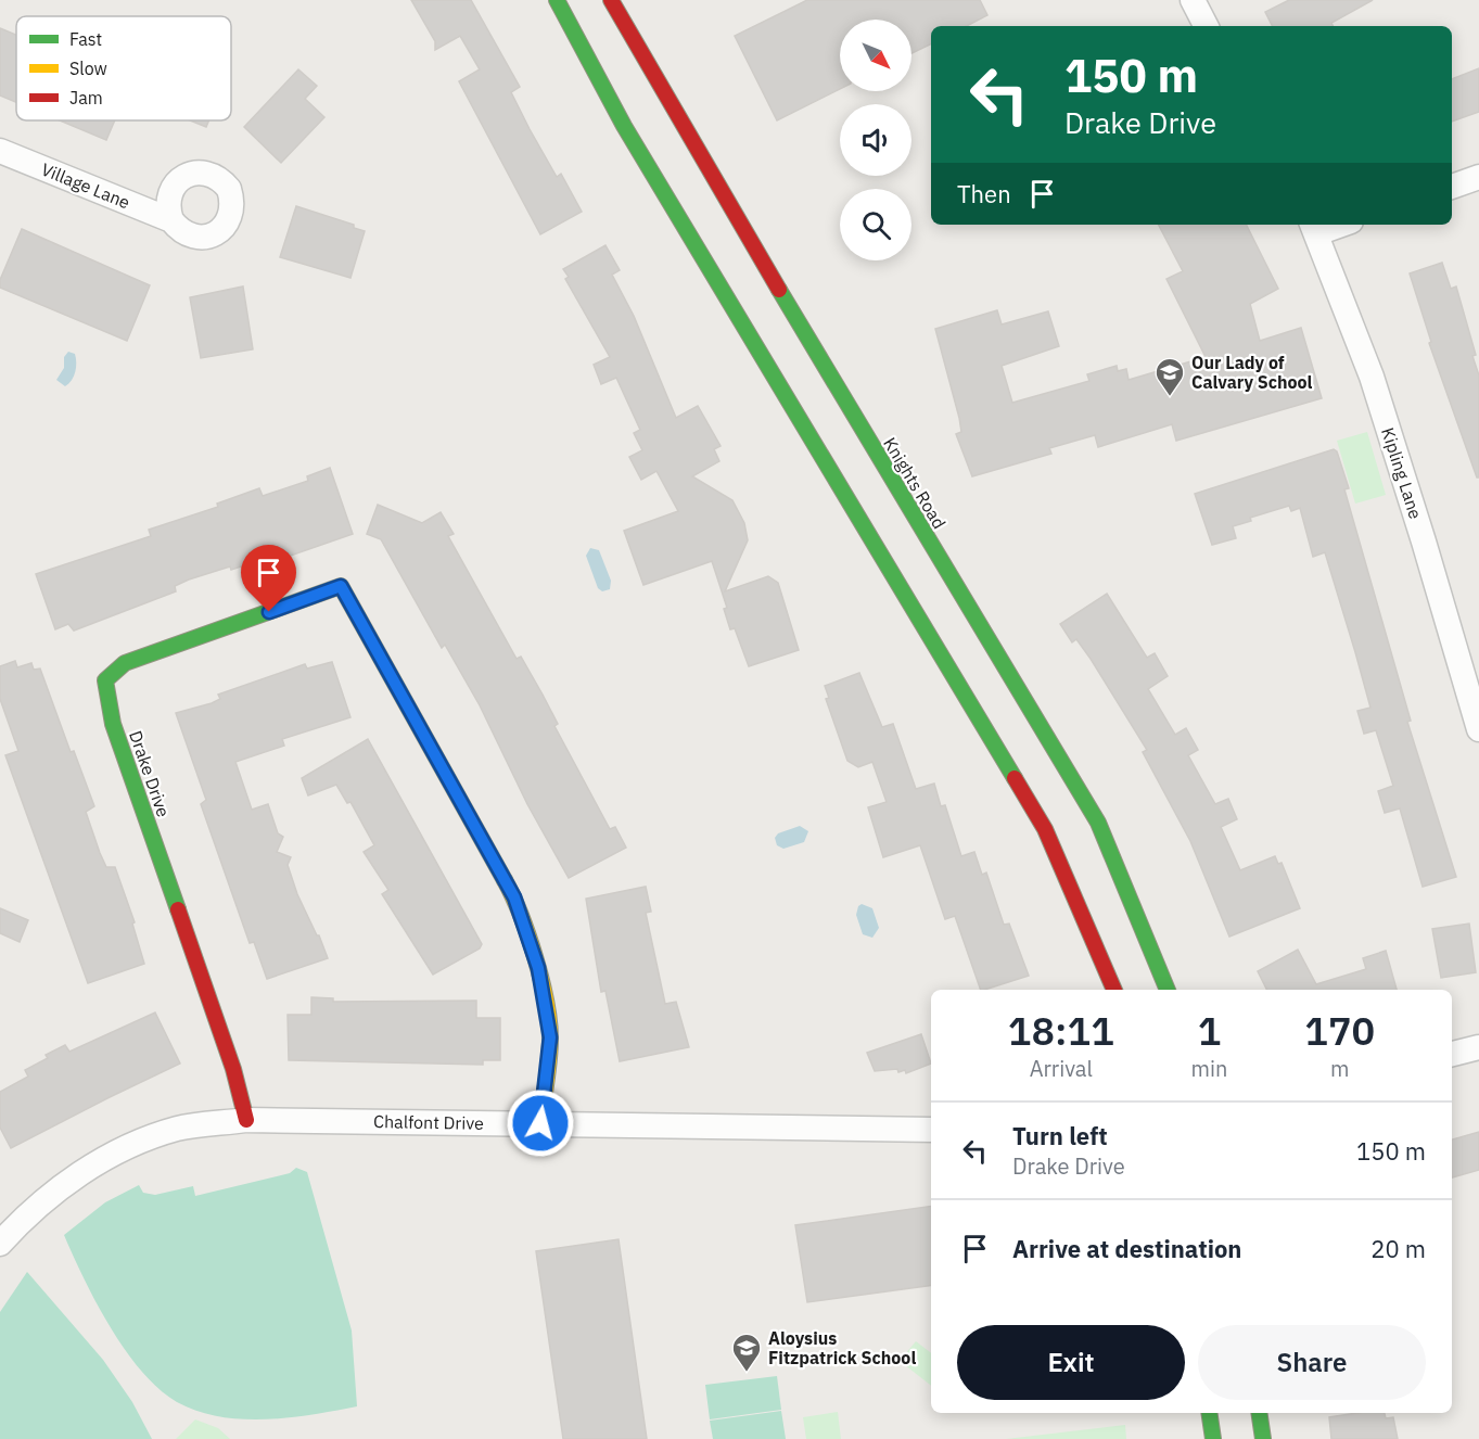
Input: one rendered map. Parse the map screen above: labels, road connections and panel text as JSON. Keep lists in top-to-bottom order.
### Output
{
  "streets": {
    "main road": ["Knights Road", "Drake Drive"],
    "street": ["Village Lane", "Kipling Lane", "Chalfont Drive"]
  },
  "crossings": [
    ["Drake Drive", "Chalfont Drive"]
  ],
  "places": {
    "school or university": ["Our Lady of Calvary School", "Aloysius Fitzpatrick School"]
  },
  "legend": ["Fast", "Slow", "Jam"],
  "north": "bottom right",
  "page": {
    "turn": ["150 m", "Drake Drive"],
    "then": "Then",
    "eta": [
      "18:11",
      "Arrival",
      "1",
      "min",
      "170",
      "m"
    ],
    "list": [
      {
        "name": "Turn left",
        "note": "Drake Drive",
        "value": "150 m"
      },
      {
        "name": "Arrive at destination",
        "value": "20 m"
      }
    ],
    "buttons": ["Exit", "Share"]
  }
}
